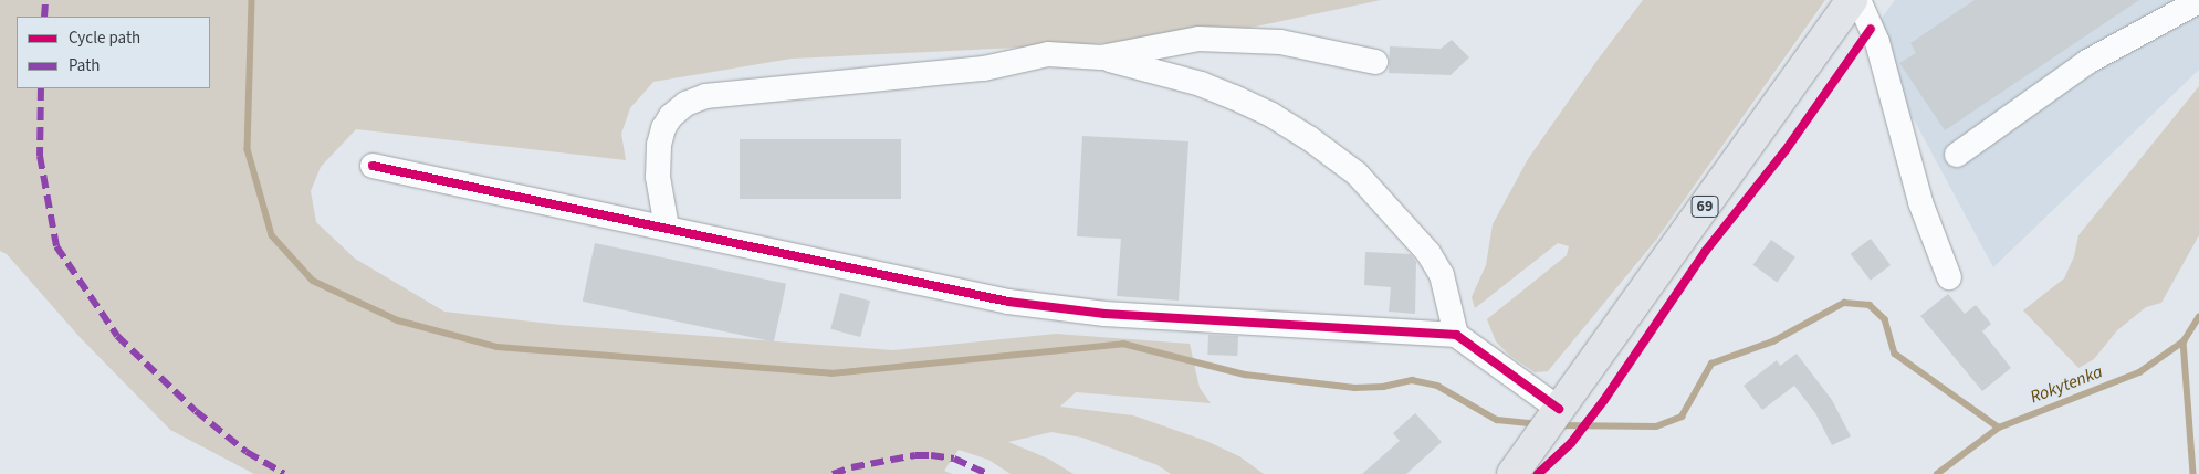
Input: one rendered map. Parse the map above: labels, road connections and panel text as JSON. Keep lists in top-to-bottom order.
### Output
{
  "streets": {
    "main road": ["69"]
  },
  "water": ["Rokytenka"],
  "legend": ["Cycle path", "Path"]
}
